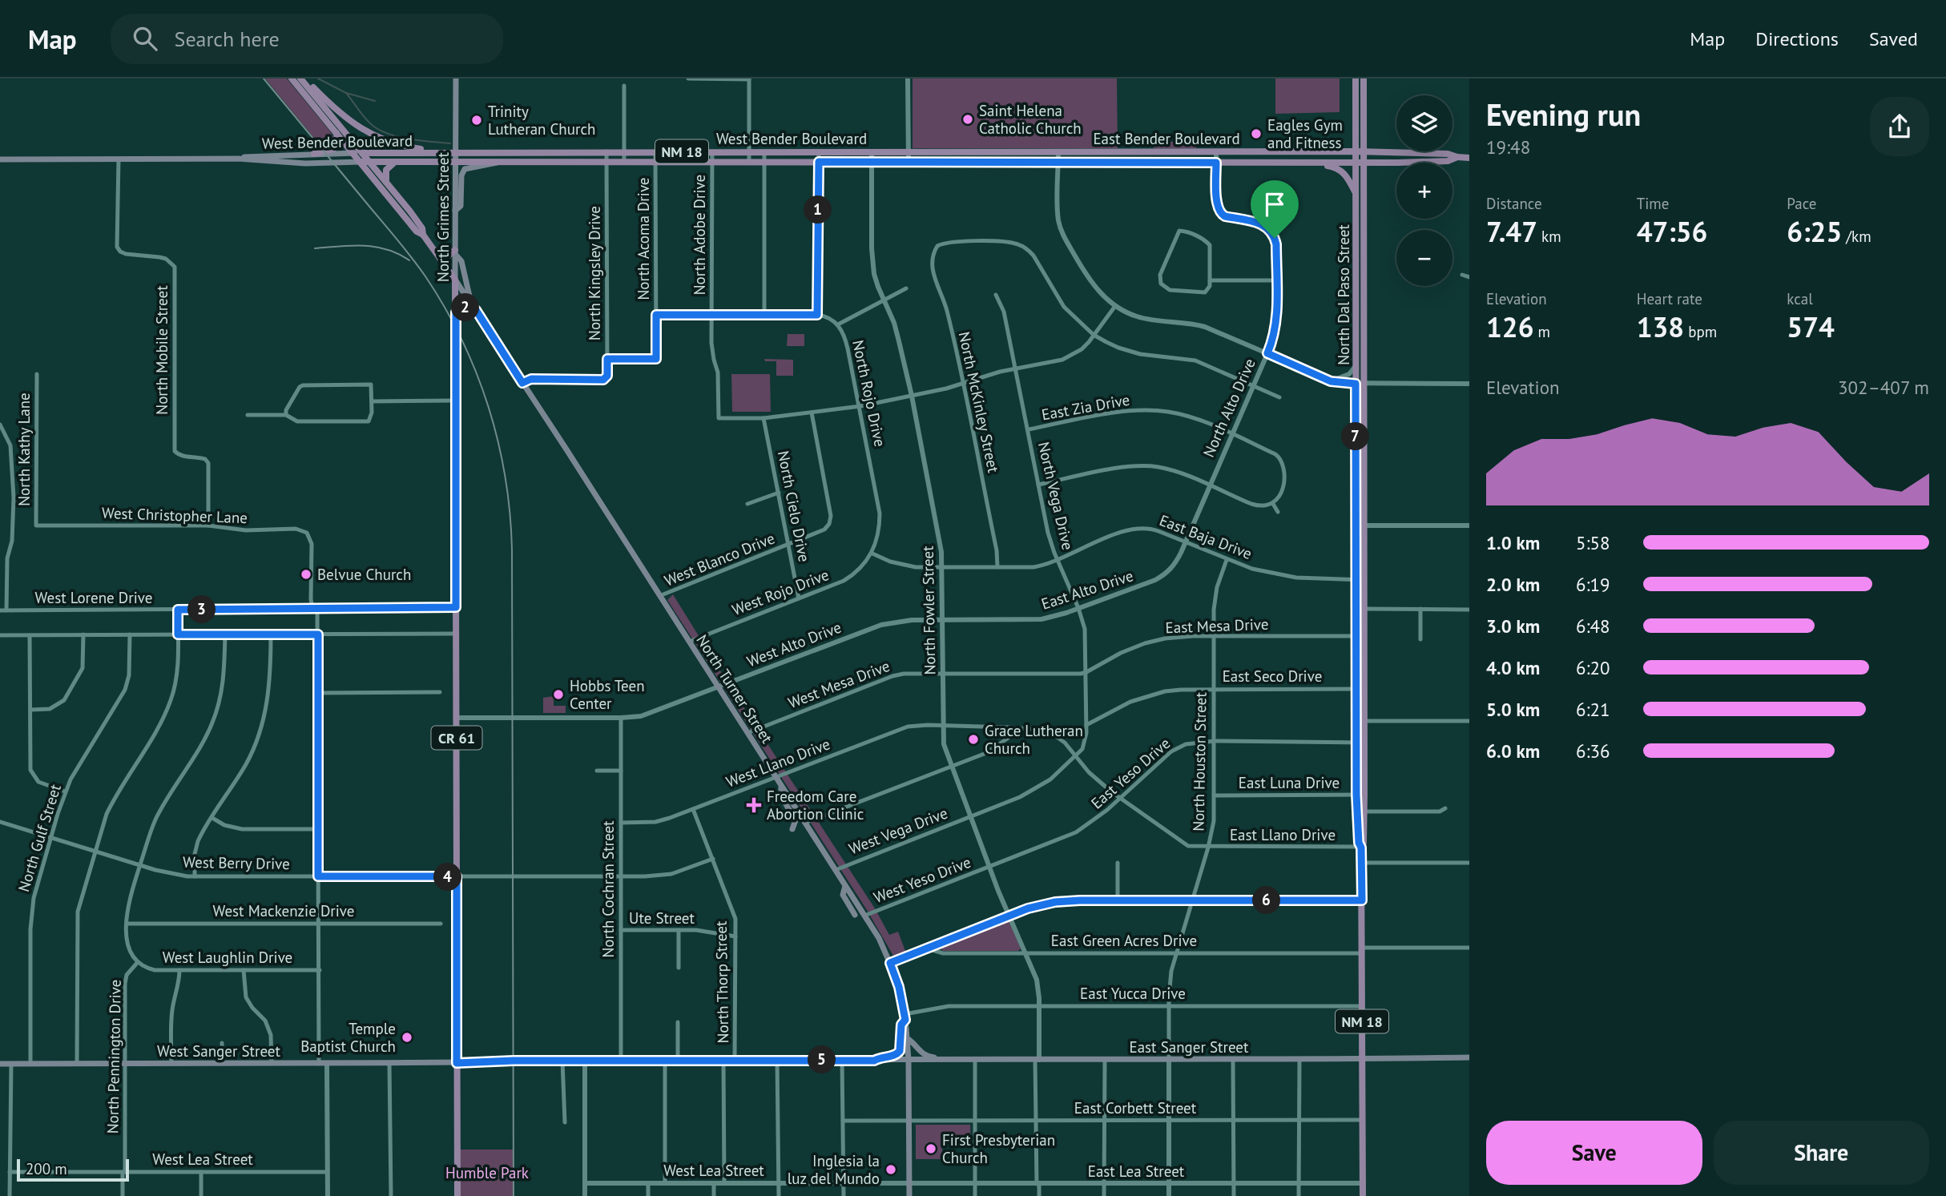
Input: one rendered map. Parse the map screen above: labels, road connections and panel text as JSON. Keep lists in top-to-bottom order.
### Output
{
  "streets": {
    "main road": [
      "West Bender Boulevard",
      "East Bender Boulevard",
      "NM 18",
      "North Grimes Street",
      "North Dal Paso Street",
      "North Turner Street",
      "CR 61",
      "East Sanger Street",
      "West Sanger Street"
    ],
    "street": [
      "North Adobe Drive",
      "North Acoma Drive",
      "North Kingsley Drive",
      "North Mobile Street",
      "North Rojo Drive",
      "North McKinley Street",
      "East Zia Drive",
      "North Alto Drive",
      "North Kathy Lane",
      "North Vega Drive",
      "North Cielo Drive",
      "West Christopher Lane",
      "East Baja Drive",
      "West Blanco Drive",
      "East Alto Drive",
      "West Rojo Drive",
      "West Lorene Drive",
      "North Fowler Street",
      "East Mesa Drive",
      "West Alto Drive",
      "East Seco Drive",
      "West Mesa Drive",
      "North Houston Street",
      "West Llano Drive",
      "East Yeso Drive",
      "East Luna Drive",
      "West Vega Drive",
      "East Llano Drive",
      "North Gulf Street",
      "West Berry Drive",
      "West Yeso Drive",
      "North Cochran Street",
      "West Mackenzie Drive",
      "Ute Street",
      "East Green Acres Drive",
      "West Laughlin Drive",
      "North Thorp Street",
      "East Yucca Drive",
      "North Pennington Drive",
      "East Corbett Street",
      "West Lea Street",
      "East Lea Street"
    ]
  },
  "crossings": [
    ["West Bender Boulevard", "East Bender Boulevard"],
    ["West Bender Boulevard", "North Grimes Street"],
    ["West Bender Boulevard", "North Adobe Drive"],
    ["West Bender Boulevard", "North Acoma Drive"],
    ["West Bender Boulevard", "North Kingsley Drive"],
    ["West Bender Boulevard", "North Mobile Street"],
    ["West Bender Boulevard", "North Fowler Street"],
    ["West Bender Boulevard", "North Turner Street"],
    ["East Bender Boulevard", "North Dal Paso Street"],
    ["East Bender Boulevard", "North Alto Drive"],
    ["North Grimes Street", "West Lorene Drive"],
    ["North Grimes Street", "West Alto Drive"],
    ["North Grimes Street", "North Turner Street"],
    ["North Grimes Street", "West Berry Drive"],
    ["North Grimes Street", "West Sanger Street"],
    ["North Adobe Drive", "North Cielo Drive"],
    ["North Acoma Drive", "North Kingsley Drive"],
    ["North Kingsley Drive", "North Turner Street"],
    ["North Dal Paso Street", "East Baja Drive"],
    ["North Dal Paso Street", "East Mesa Drive"],
    ["North Dal Paso Street", "East Seco Drive"],
    ["North Dal Paso Street", "East Yeso Drive"],
    ["North Dal Paso Street", "East Luna Drive"],
    ["North Dal Paso Street", "East Llano Drive"],
    ["North Dal Paso Street", "East Green Acres Drive"],
    ["North Dal Paso Street", "East Yucca Drive"],
    ["North Dal Paso Street", "East Sanger Street"],
    ["North Dal Paso Street", "East Corbett Street"],
    ["North Dal Paso Street", "East Lea Street"],
    ["North Mobile Street", "West Christopher Lane"],
    ["North Rojo Drive", "East Baja Drive"],
    ["North Rojo Drive", "West Rojo Drive"],
    ["North McKinley Street", "East Baja Drive"],
    ["East Zia Drive", "North Alto Drive"],
    ["East Zia Drive", "North Vega Drive"],
    ["North Alto Drive", "East Baja Drive"],
    ["North Alto Drive", "East Alto Drive"],
    ["North Kathy Lane", "West Christopher Lane"],
    ["North Vega Drive", "East Baja Drive"],
    ["North Vega Drive", "East Alto Drive"],
    ["North Vega Drive", "East Mesa Drive"],
    ["North Vega Drive", "East Seco Drive"],
    ["North Vega Drive", "West Vega Drive"],
    ["North Vega Drive", "East Llano Drive"],
    ["North Cielo Drive", "West Blanco Drive"],
    ["North Cielo Drive", "West Rojo Drive"],
    ["West Christopher Lane", "West Lorene Drive"],
    ["East Baja Drive", "East Alto Drive"],
    ["East Baja Drive", "West Rojo Drive"],
    ["East Baja Drive", "North Fowler Street"],
    ["East Baja Drive", "North Houston Street"],
    ["West Blanco Drive", "North Turner Street"],
    ["East Alto Drive", "North Fowler Street"],
    ["East Alto Drive", "West Alto Drive"],
    ["West Rojo Drive", "North Turner Street"],
    ["North Fowler Street", "East Mesa Drive"],
    ["North Fowler Street", "West Alto Drive"],
    ["North Fowler Street", "West Mesa Drive"],
    ["North Fowler Street", "West Llano Drive"],
    ["North Fowler Street", "East Yeso Drive"],
    ["North Fowler Street", "West Vega Drive"],
    ["North Fowler Street", "East Llano Drive"],
    ["North Fowler Street", "West Yeso Drive"],
    ["North Fowler Street", "East Green Acres Drive"],
    ["North Fowler Street", "East Yucca Drive"],
    ["North Fowler Street", "East Sanger Street"],
    ["North Fowler Street", "East Corbett Street"],
    ["North Fowler Street", "East Lea Street"],
    ["East Mesa Drive", "West Mesa Drive"],
    ["East Mesa Drive", "North Houston Street"],
    ["West Alto Drive", "North Turner Street"],
    ["West Alto Drive", "North Cochran Street"],
    ["East Seco Drive", "North Houston Street"],
    ["West Mesa Drive", "North Turner Street"],
    ["North Turner Street", "West Llano Drive"],
    ["North Turner Street", "West Vega Drive"],
    ["North Turner Street", "West Yeso Drive"],
    ["North Turner Street", "East Yucca Drive"],
    ["North Turner Street", "East Sanger Street"],
    ["North Turner Street", "West Sanger Street"],
    ["North Turner Street", "East Corbett Street"],
    ["North Turner Street", "West Lea Street"],
    ["North Turner Street", "East Lea Street"],
    ["North Houston Street", "East Yeso Drive"],
    ["North Houston Street", "East Luna Drive"],
    ["North Houston Street", "East Llano Drive"],
    ["North Houston Street", "East Green Acres Drive"],
    ["North Houston Street", "East Yucca Drive"],
    ["North Houston Street", "East Sanger Street"],
    ["North Houston Street", "East Corbett Street"],
    ["North Houston Street", "East Lea Street"],
    ["West Llano Drive", "East Llano Drive"],
    ["West Llano Drive", "North Cochran Street"],
    ["West Llano Drive", "North Thorp Street"],
    ["East Yeso Drive", "East Llano Drive"],
    ["East Yeso Drive", "West Yeso Drive"],
    ["West Vega Drive", "East Llano Drive"],
    ["North Gulf Street", "West Berry Drive"],
    ["North Gulf Street", "West Sanger Street"],
    ["West Berry Drive", "North Cochran Street"],
    ["West Berry Drive", "North Thorp Street"],
    ["West Berry Drive", "North Pennington Drive"],
    ["North Cochran Street", "Ute Street"],
    ["North Cochran Street", "West Sanger Street"],
    ["West Mackenzie Drive", "North Pennington Drive"],
    ["Ute Street", "North Thorp Street"],
    ["West Laughlin Drive", "North Pennington Drive"],
    ["North Thorp Street", "West Sanger Street"],
    ["North Thorp Street", "West Lea Street"],
    ["East Sanger Street", "West Sanger Street"],
    ["West Sanger Street", "North Pennington Drive"],
    ["North Pennington Drive", "West Lea Street"],
    ["West Lea Street", "East Lea Street"]
  ],
  "parks": ["Humble Park"],
  "places": {
    "other": [
      "Saint Helena Catholic Church",
      "Trinity Lutheran Church",
      "Eagles Gym and Fitness",
      "Belvue Church",
      "Hobbs Teen Center",
      "Grace Lutheran Church",
      "Temple Baptist Church",
      "First Presbyterian Church",
      "Inglesia la luz del Mundo"
    ],
    "health": ["Freedom Care Abortion Clinic"]
  },
  "scale_bar": "200 m",
  "page": {
    "header": "Map",
    "search": "Search here",
    "nav": ["Map", "Directions", "Saved"],
    "heading": ["Evening run", "19:48"],
    "map_buttons": ["+", "−"],
    "stats": [
      ["Distance", "7.47 km"],
      ["Time", "47:56"],
      ["Pace", "6:25 /km"],
      ["Elevation", "126 m"],
      ["Heart rate", "138 bpm"],
      ["kcal", "574"]
    ],
    "pins": [
      "1",
      "2",
      "7",
      "3",
      "4",
      "6",
      "5"
    ],
    "chart": ["Elevation", "302–407 m"],
    "list": [
      {
        "name": "1.0 km",
        "note": "5:58"
      },
      {
        "name": "2.0 km",
        "note": "6:19"
      },
      {
        "name": "3.0 km",
        "note": "6:48"
      },
      {
        "name": "4.0 km",
        "note": "6:20"
      },
      {
        "name": "5.0 km",
        "note": "6:21"
      },
      {
        "name": "6.0 km",
        "note": "6:36"
      }
    ],
    "buttons": ["Save", "Share"],
    "scale": "200 m"
  }
}
